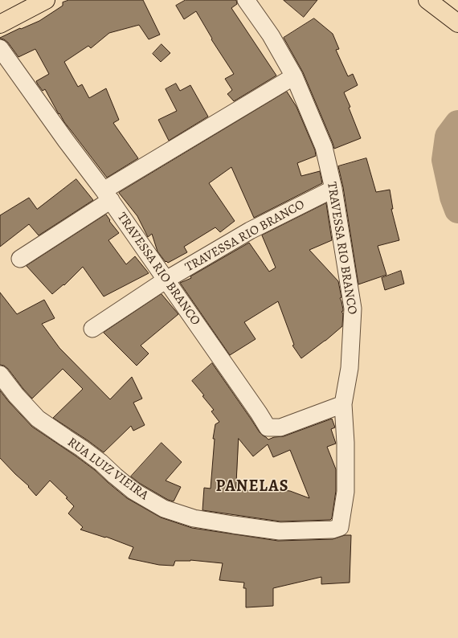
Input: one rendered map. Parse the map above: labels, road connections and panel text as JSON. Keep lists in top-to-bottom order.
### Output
{
  "streets": {
    "street": ["TRAVESSA RIO BRANCO", "RUA LUIZ VIEIRA"]
  },
  "crossings": [
    ["TRAVESSA RIO BRANCO", "RUA LUIZ VIEIRA"]
  ],
  "districts": ["PANELAS"]
}
